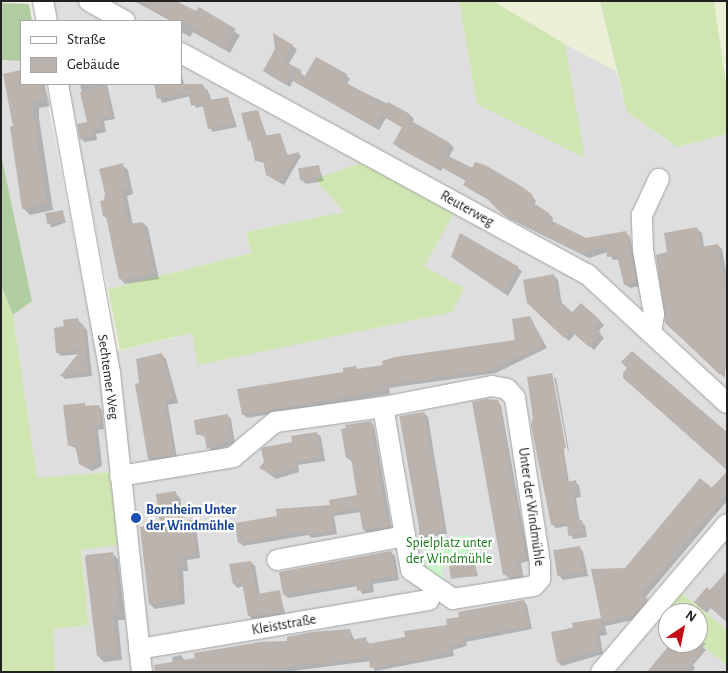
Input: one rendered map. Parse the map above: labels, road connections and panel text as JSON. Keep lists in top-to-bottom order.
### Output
{
  "streets": {
    "street": [
      "Reuterweg",
      "Sechtemer Weg",
      "Unter der Windmühle",
      "Kleiststraße"
    ]
  },
  "crossings": [
    ["Sechtemer Weg", "Unter der Windmühle"],
    ["Sechtemer Weg", "Kleiststraße"]
  ],
  "parks": ["Spielplatz unter der Windmühle"],
  "places": ["Bornheim Unter der Windmühle"],
  "legend": ["Straße", "Gebäude"],
  "north": "top right"
}
